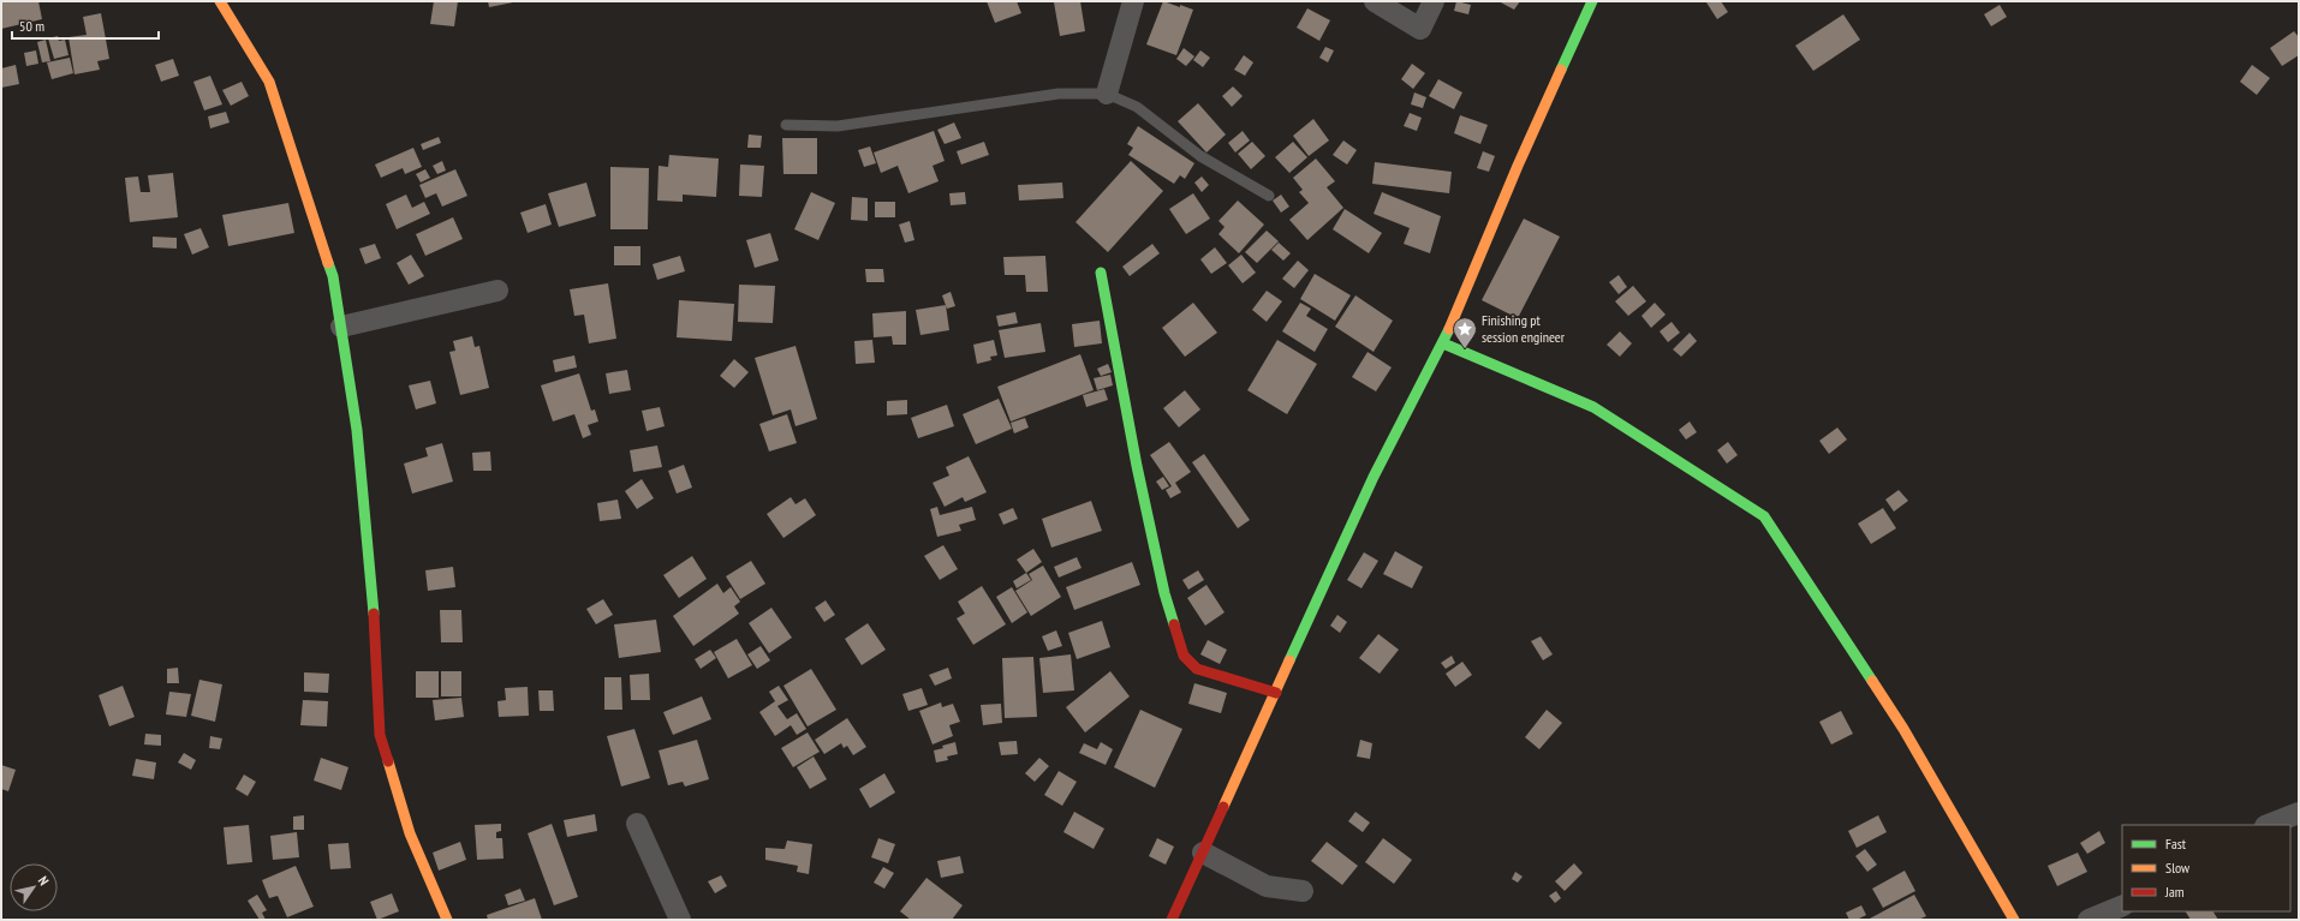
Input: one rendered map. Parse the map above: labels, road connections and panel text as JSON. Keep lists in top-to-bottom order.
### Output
{
  "places": {
    "place": ["Finishing pt session engineer"]
  },
  "legend": ["Fast", "Slow", "Jam"],
  "scale_bar": "50 m",
  "north": "top right"
}
